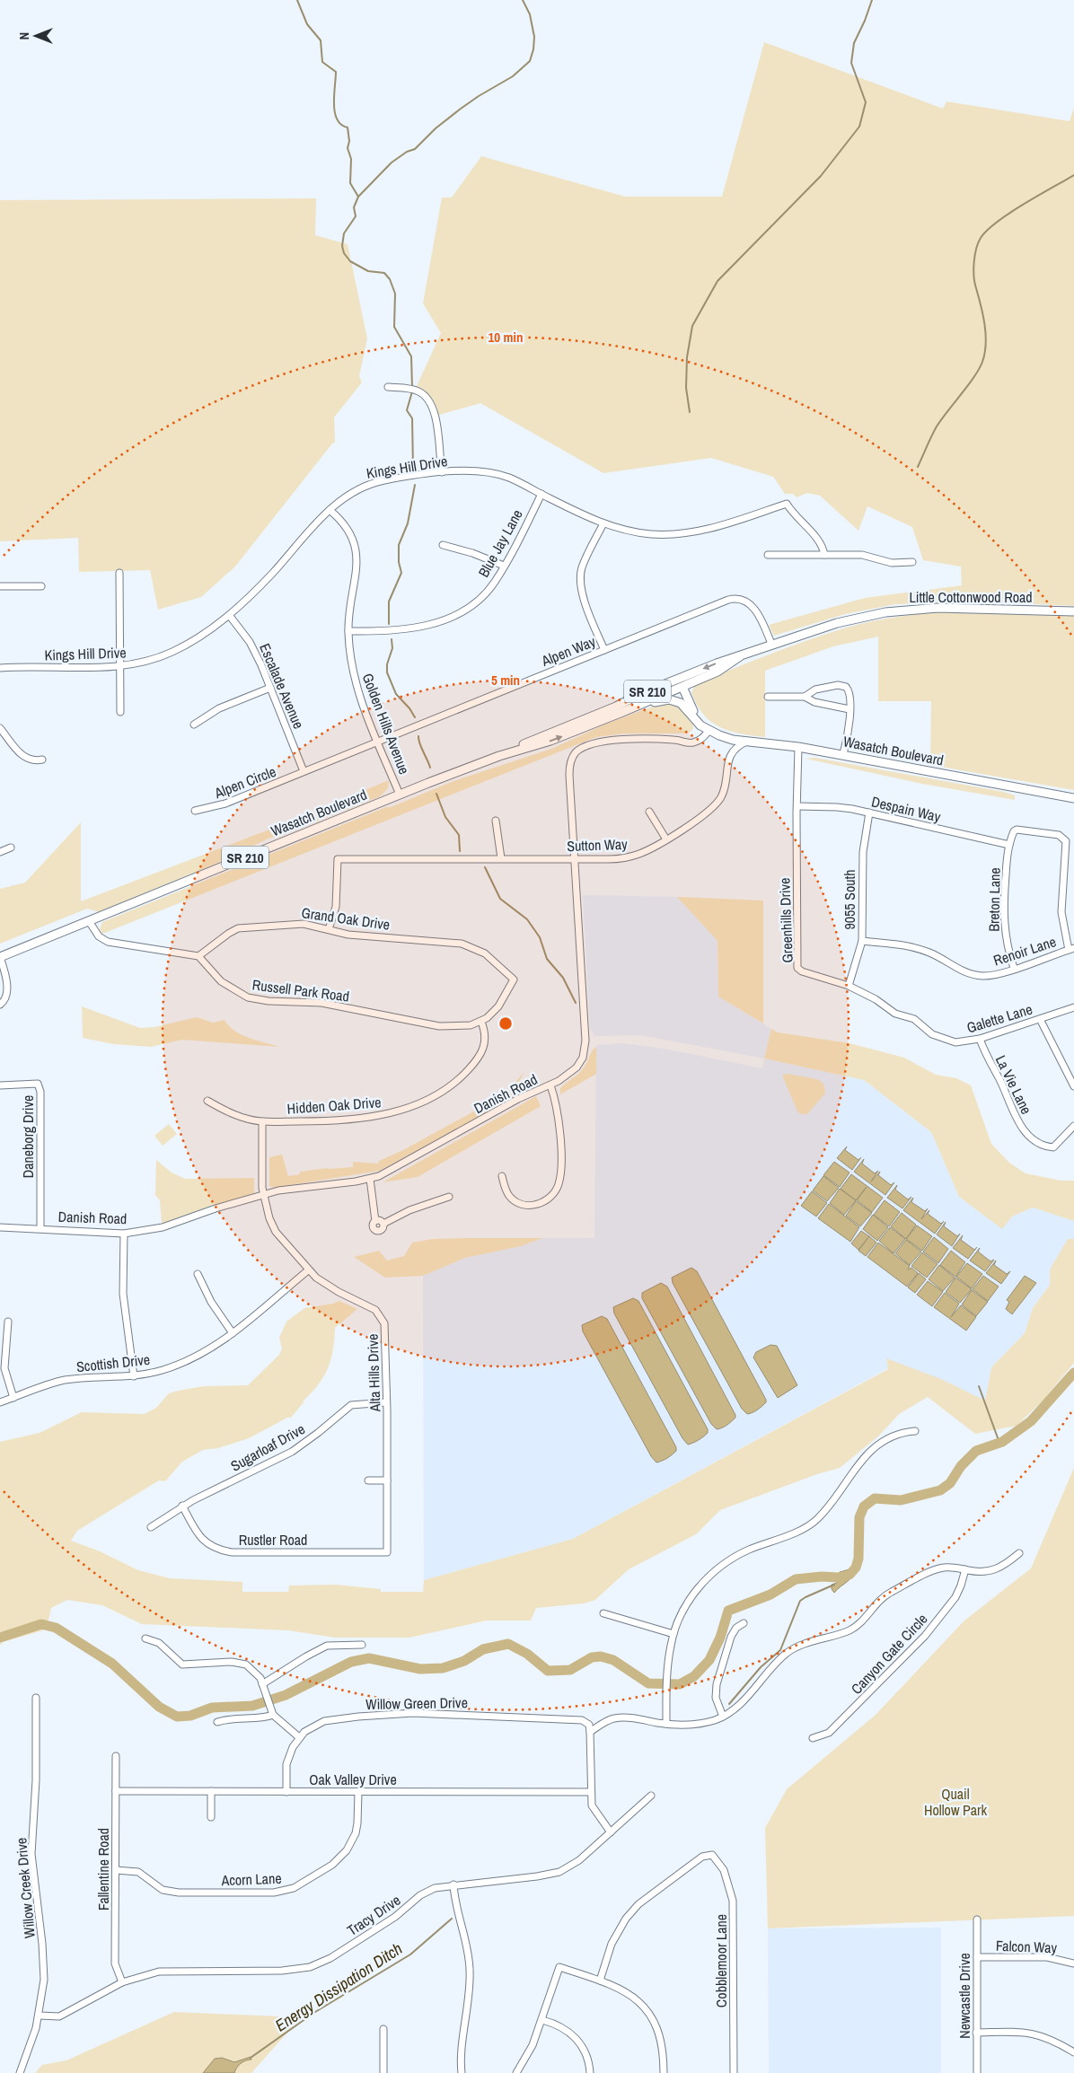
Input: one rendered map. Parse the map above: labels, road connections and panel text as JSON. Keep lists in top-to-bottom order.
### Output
{
  "streets": {
    "main road": ["Little Cottonwood Road", "SR 210", "Wasatch Boulevard"],
    "street": [
      "Kings Hill Drive",
      "Blue Jay Lane",
      "Alpen Way",
      "Escalade Avenue",
      "Golden Hills Avenue",
      "Alpen Circle",
      "Despain Way",
      "Sutton Way",
      "9055 South",
      "Breton Lane",
      "Grand Oak Drive",
      "Greenhills Drive",
      "Renoir Lane",
      "Russell Park Road",
      "Galette Lane",
      "La Vie Lane",
      "Danish Road",
      "Hidden Oak Drive",
      "Daneborg Drive",
      "Scottish Drive",
      "Alta Hills Drive",
      "Sugarloaf Drive",
      "Rustler Road",
      "Canyon Gate Circle",
      "Willow Green Drive",
      "Oak Valley Drive",
      "Fallentine Road",
      "Acorn Lane",
      "Willow Creek Drive",
      "Tracy Drive",
      "Falcon Way",
      "Cobblemoor Lane",
      "Newcastle Drive"
    ]
  },
  "crossings": [
    ["Kings Hill Drive", "Blue Jay Lane"],
    ["Kings Hill Drive", "Escalade Avenue"],
    ["Kings Hill Drive", "Golden Hills Avenue"],
    ["Blue Jay Lane", "Golden Hills Avenue"],
    ["Little Cottonwood Road", "Alpen Way"],
    ["Little Cottonwood Road", "Wasatch Boulevard"],
    ["Alpen Way", "Escalade Avenue"],
    ["Alpen Way", "Golden Hills Avenue"],
    ["Alpen Way", "Alpen Circle"],
    ["Escalade Avenue", "Alpen Circle"],
    ["Golden Hills Avenue", "Wasatch Boulevard"],
    ["Wasatch Boulevard", "Sutton Way"],
    ["Wasatch Boulevard", "Greenhills Drive"],
    ["Wasatch Boulevard", "Danish Road"],
    ["Despain Way", "9055 South"],
    ["Despain Way", "Breton Lane"],
    ["Despain Way", "Greenhills Drive"],
    ["Sutton Way", "Grand Oak Drive"],
    ["Sutton Way", "Danish Road"],
    ["9055 South", "Greenhills Drive"],
    ["9055 South", "Renoir Lane"],
    ["Breton Lane", "Renoir Lane"],
    ["Grand Oak Drive", "Russell Park Road"],
    ["Grand Oak Drive", "Hidden Oak Drive"],
    ["Greenhills Drive", "Galette Lane"],
    ["Russell Park Road", "Hidden Oak Drive"],
    ["Galette Lane", "La Vie Lane"],
    ["Danish Road", "Daneborg Drive"],
    ["Danish Road", "Alta Hills Drive"],
    ["Scottish Drive", "Alta Hills Drive"],
    ["Alta Hills Drive", "Sugarloaf Drive"],
    ["Alta Hills Drive", "Rustler Road"],
    ["Sugarloaf Drive", "Rustler Road"],
    ["Willow Green Drive", "Oak Valley Drive"],
    ["Oak Valley Drive", "Fallentine Road"],
    ["Oak Valley Drive", "Acorn Lane"],
    ["Fallentine Road", "Acorn Lane"],
    ["Fallentine Road", "Tracy Drive"],
    ["Willow Creek Drive", "Tracy Drive"],
    ["Falcon Way", "Newcastle Drive"]
  ],
  "water": ["Energy Dissipation Ditch"],
  "parks": ["Quail Hollow Park"],
  "north": "left",
  "rings": ["10 min", "5 min"]
}
